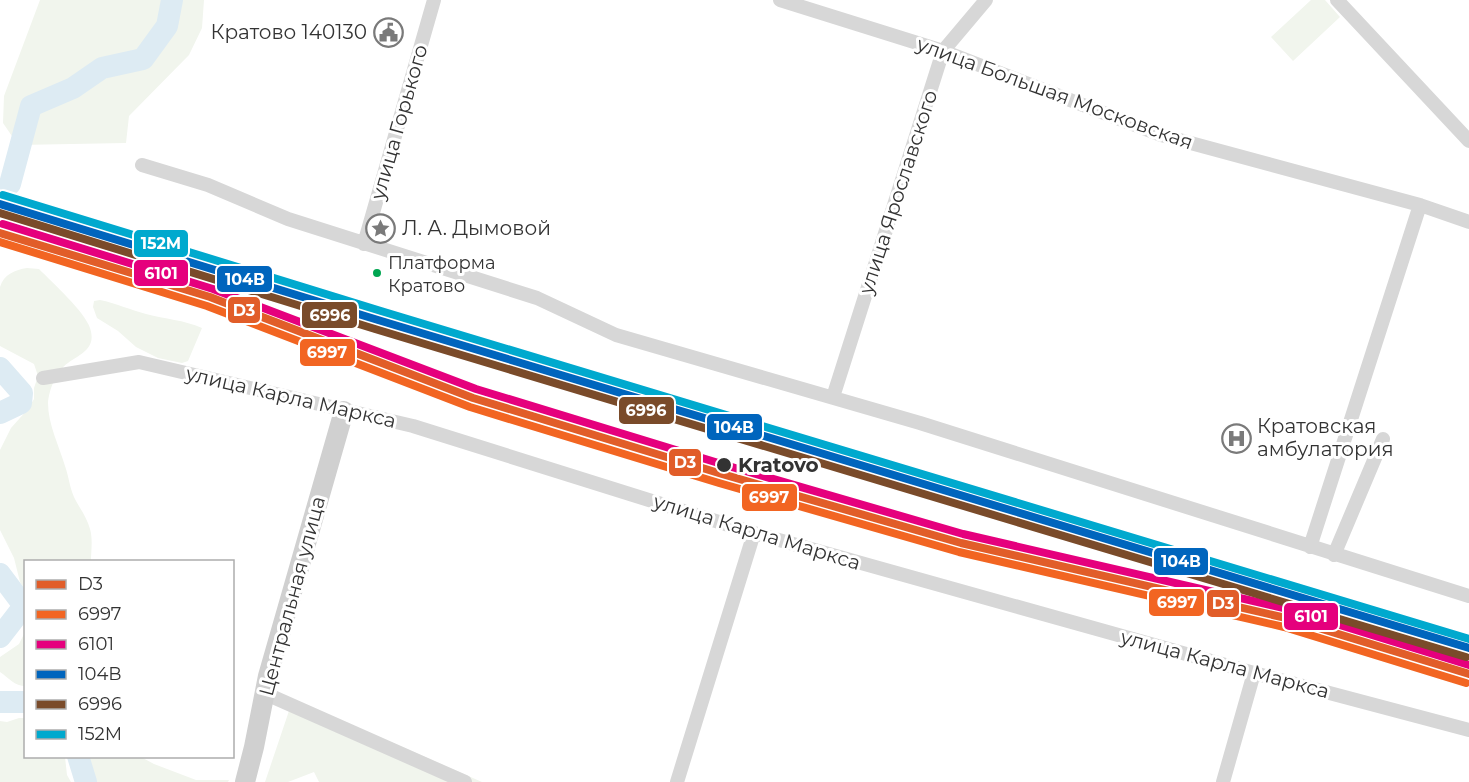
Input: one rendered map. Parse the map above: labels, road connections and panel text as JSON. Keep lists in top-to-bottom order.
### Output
{
  "streets": {
    "street": [
      "улица Большая Московская",
      "улица Горького",
      "улица Ярославского",
      "улица Карла Маркса",
      "Центральная улица"
    ]
  },
  "crossings": [
    ["улица Большая Московская", "улица Ярославского"],
    ["улица Карла Маркса", "Центральная улица"]
  ],
  "places": {
    "public building": ["Кратово 140130"],
    "place": ["Л. А. Дымовой"],
    "other": ["Платформа Кратово", "Kratovo"],
    "hospital": ["Кратовская амбулатория"]
  },
  "lines": [
    "transit line 152М",
    "transit line 104В",
    "transit line 6996",
    "transit line 6101",
    "transit line D3",
    "transit line 6997"
  ],
  "legend": [
    "D3",
    "6997",
    "6101",
    "104В",
    "6996",
    "152М"
  ]
}
